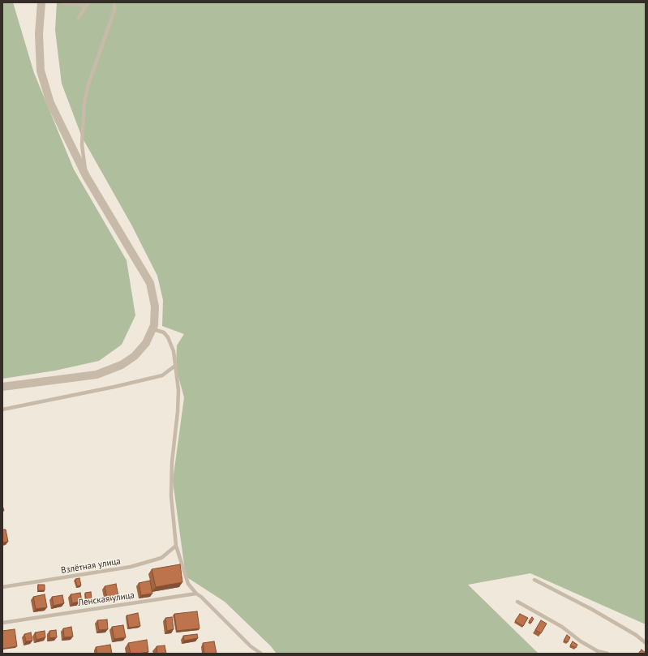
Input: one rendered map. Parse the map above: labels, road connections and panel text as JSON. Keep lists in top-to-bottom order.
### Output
{
  "streets": {
    "lane": ["Взлётная улица", "Ленская улица"]
  }
}
